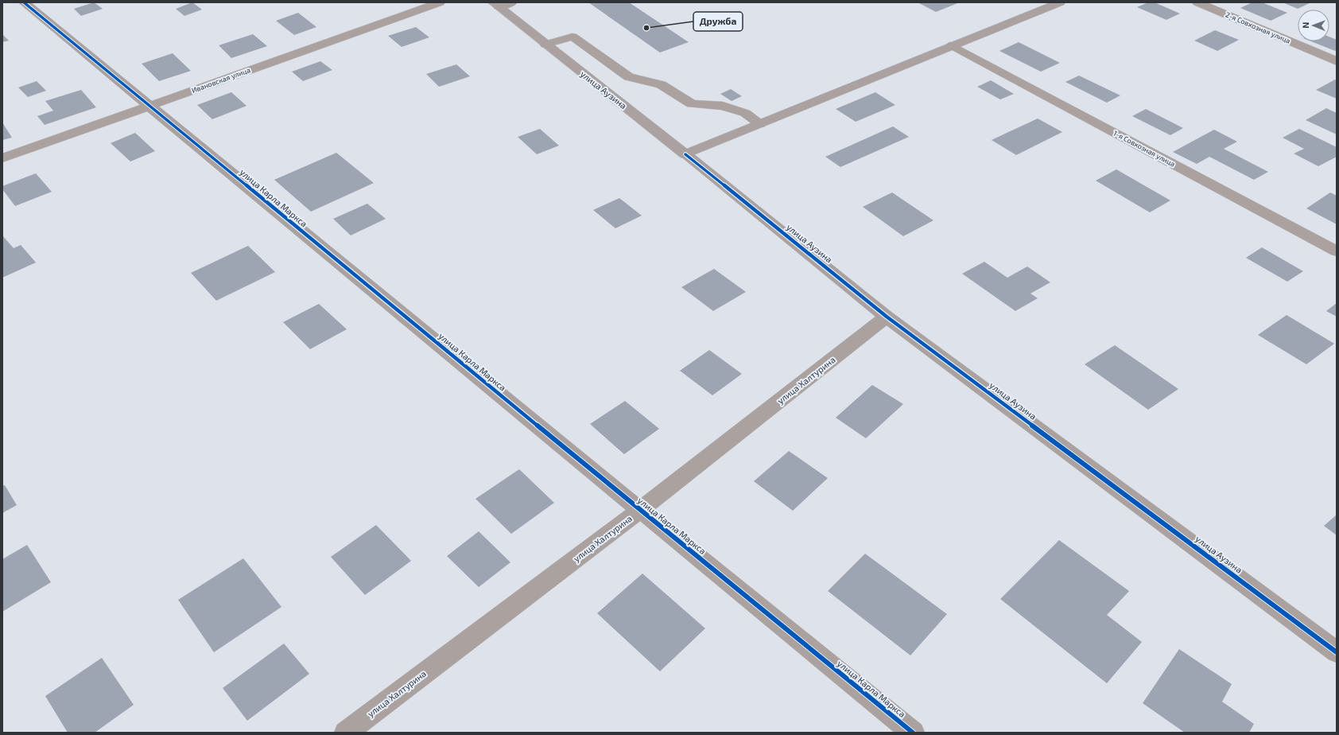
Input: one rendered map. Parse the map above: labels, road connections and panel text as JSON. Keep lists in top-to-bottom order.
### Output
{
  "streets": {
    "main road": ["улица Аузина"],
    "street": [
      "2-я Совхозная улица",
      "Ивановская улица",
      "1-я Совхозная улица",
      "улица Карла Маркса",
      "улица Халтурина"
    ]
  },
  "crossings": [
    ["Ивановская улица", "улица Карла Маркса"],
    ["улица Аузина", "улица Халтурина"],
    ["улица Карла Маркса", "улица Халтурина"]
  ],
  "places": ["Дружба"],
  "north": "left"
}
